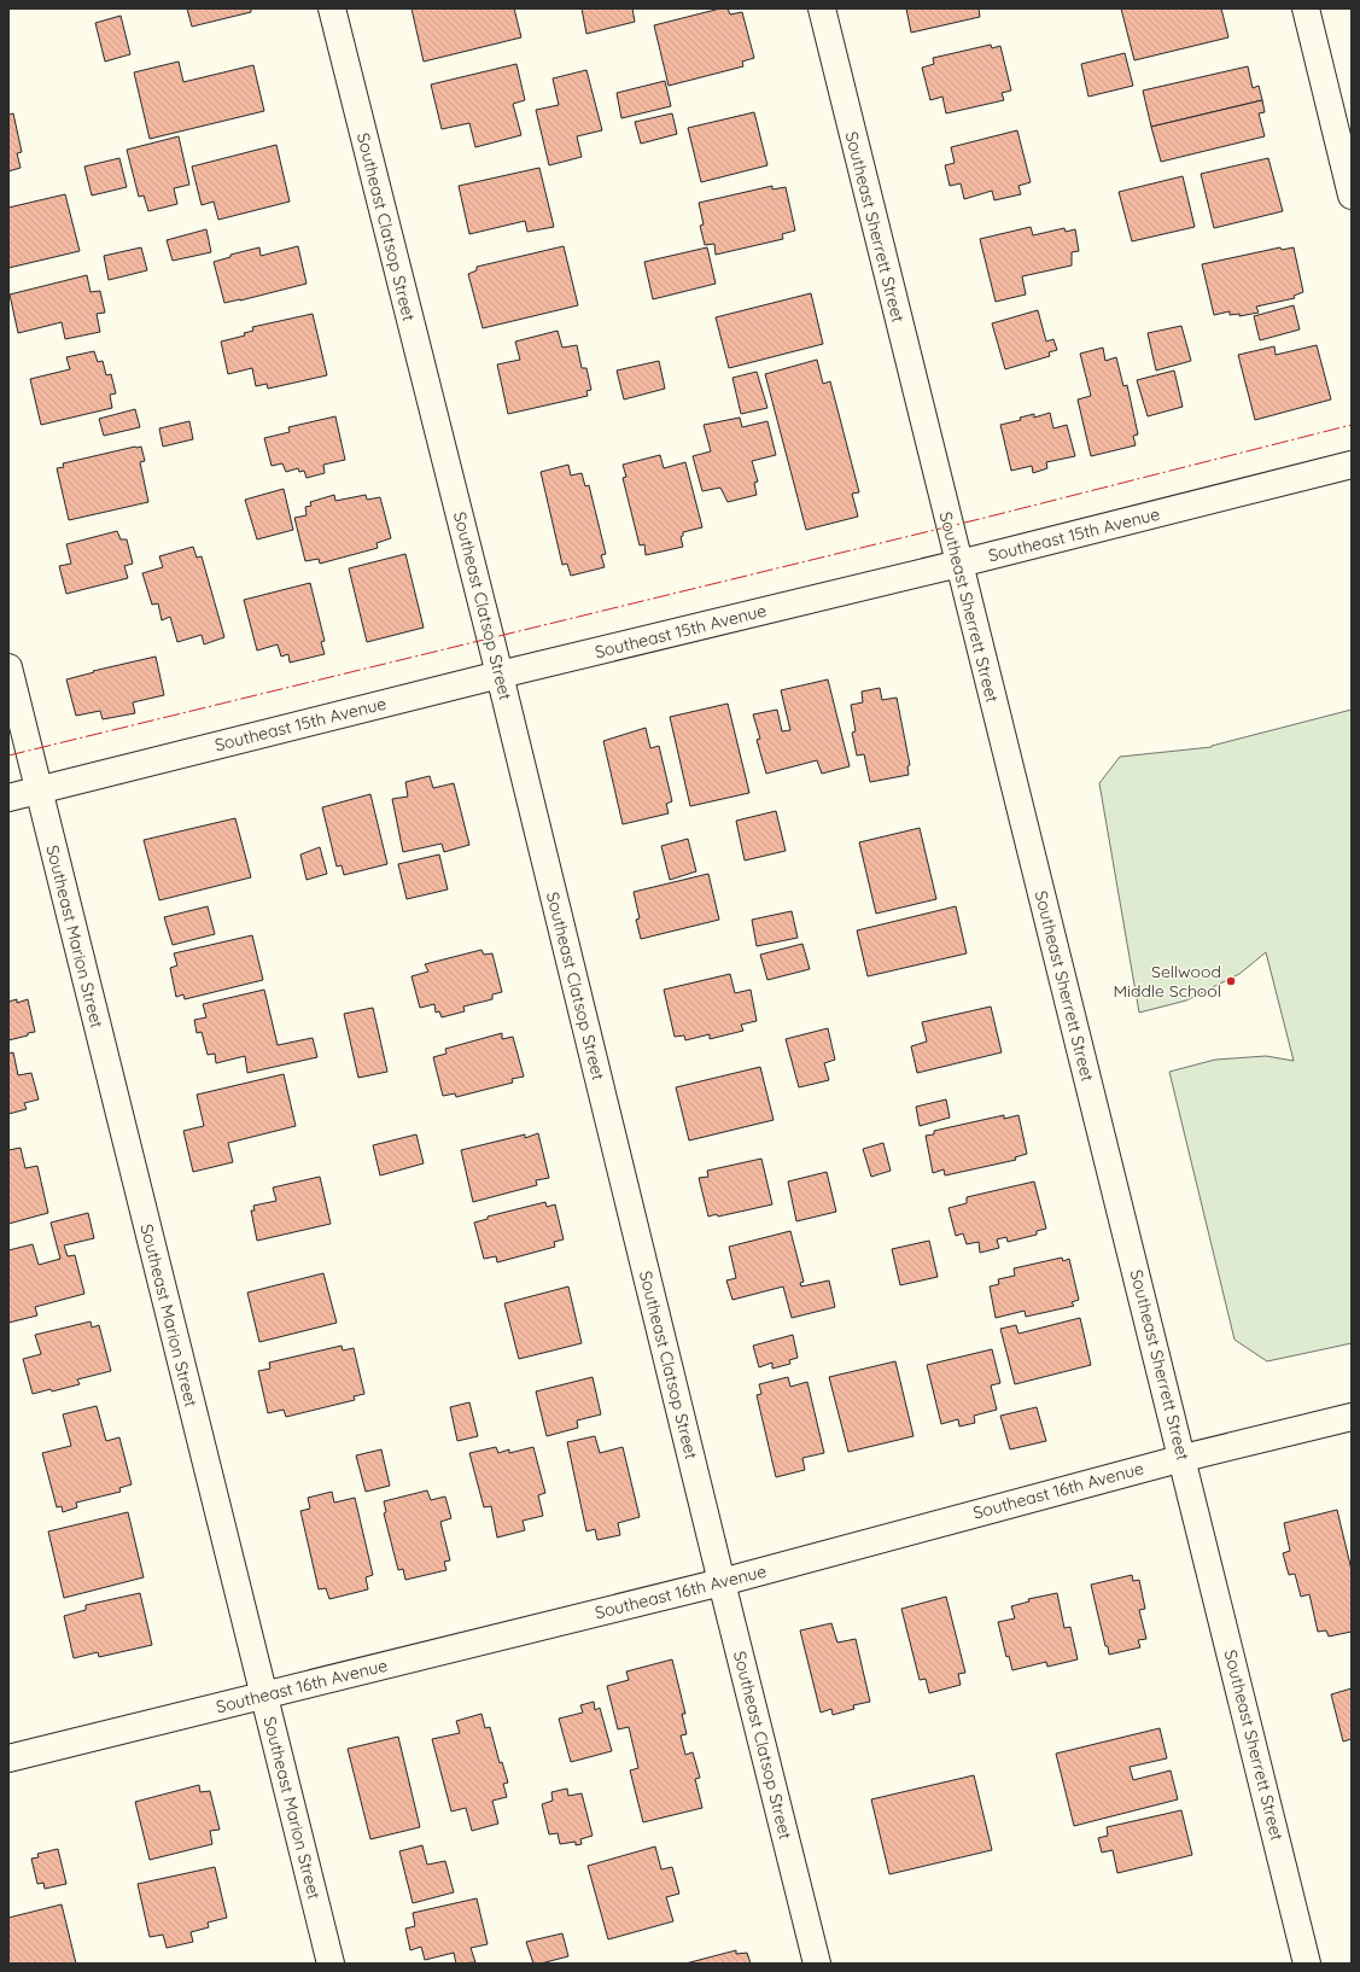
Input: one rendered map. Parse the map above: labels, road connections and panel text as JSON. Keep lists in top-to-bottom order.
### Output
{
  "streets": {
    "street": [
      "Southeast Clatsop Street",
      "Southeast Sherrett Street",
      "Southeast 15th Avenue",
      "Southeast Marion Street",
      "Southeast 16th Avenue"
    ]
  },
  "crossings": [
    ["Southeast Clatsop Street", "Southeast 15th Avenue"],
    ["Southeast Clatsop Street", "Southeast 16th Avenue"],
    ["Southeast Sherrett Street", "Southeast 15th Avenue"],
    ["Southeast Sherrett Street", "Southeast 16th Avenue"],
    ["Southeast 15th Avenue", "Southeast Marion Street"],
    ["Southeast Marion Street", "Southeast 16th Avenue"]
  ],
  "places": ["Sellwood Middle School"]
}
